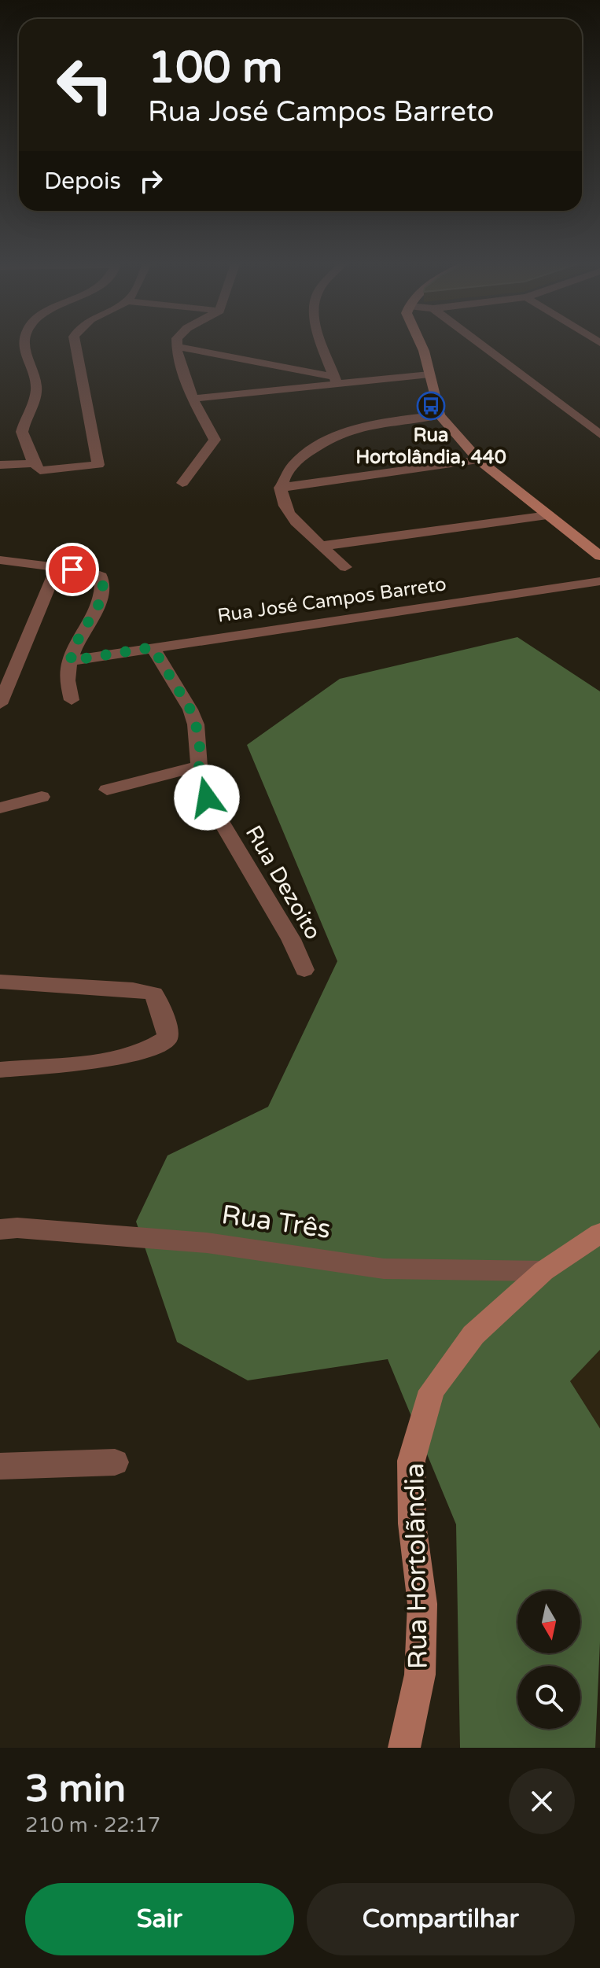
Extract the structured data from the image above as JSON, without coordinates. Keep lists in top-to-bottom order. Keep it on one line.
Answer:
{"streets":{"street":["Rua José Campos Barreto","Rua Dezoito","Rua Três","Rua Hortolãndia"]},"crossings":[["Rua José Campos Barreto","Rua Dezoito"],["Rua Três","Rua Hortolãndia"]],"places":{"bus stop":["Rua Hortolândia, 440"]},"north":"bottom","page":{"turn":["100 m","Rua José Campos Barreto"],"then":"Depois","heading":["3 min","210 m · 22:17"],"buttons":["Sair","Compartilhar"]}}
